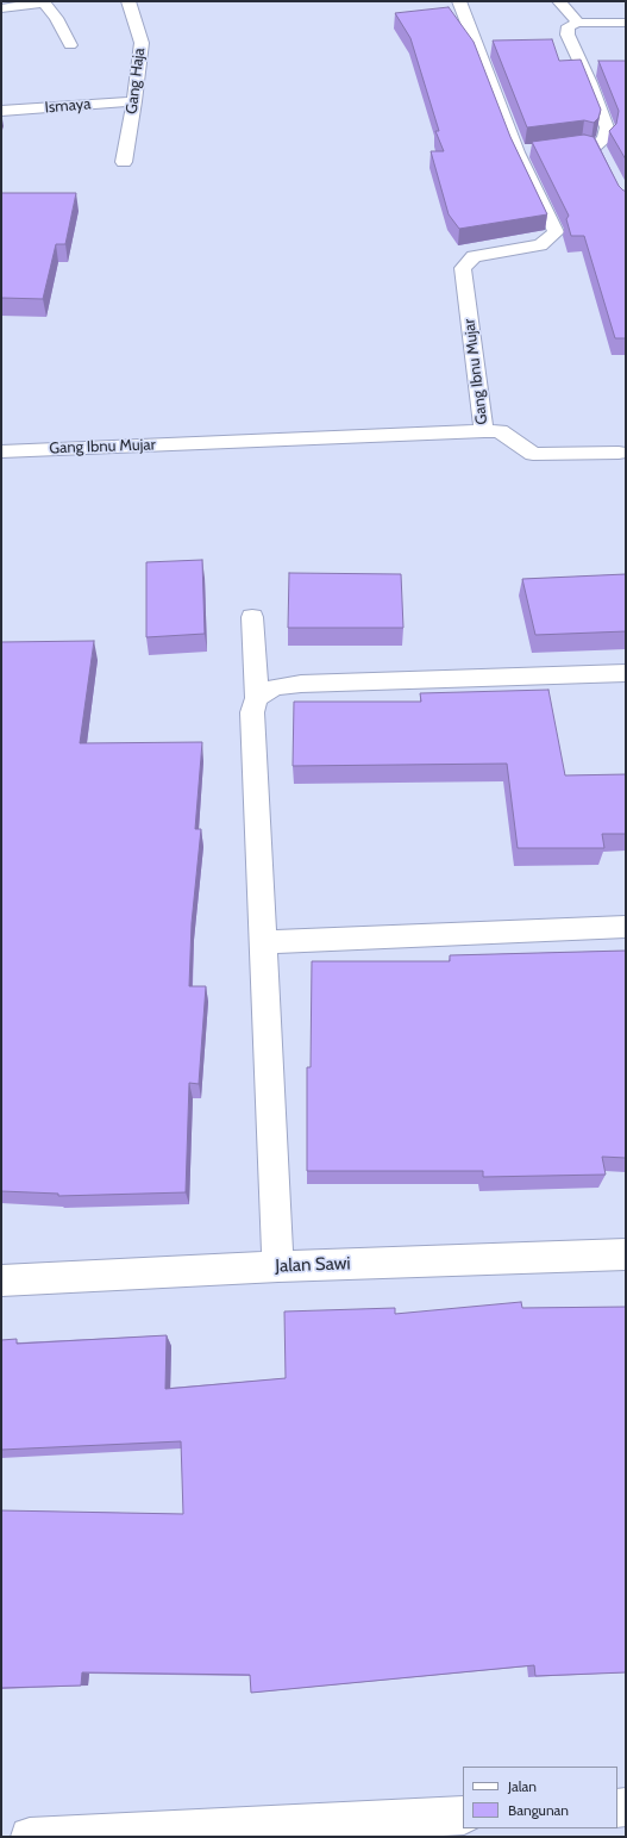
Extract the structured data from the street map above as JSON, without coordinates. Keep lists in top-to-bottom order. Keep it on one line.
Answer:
{"streets":{"street":["Gang Haja","Ismaya","Gang Ibnu Mujar","Jalan Sawi"]},"crossings":[["Gang Haja","Ismaya"]],"legend":["Jalan","Bangunan"]}
